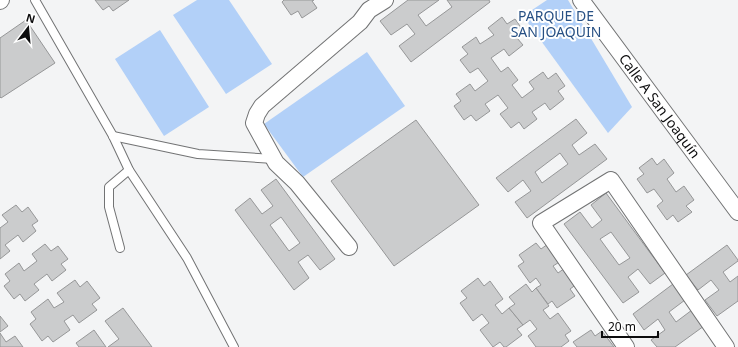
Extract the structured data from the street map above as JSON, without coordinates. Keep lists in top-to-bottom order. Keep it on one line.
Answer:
{"streets":{"street":["Calle A San Joaquín"]},"parks":["PARQUE DE SAN JOAQUIN"],"scale_bar":"20 m","north":"top"}
